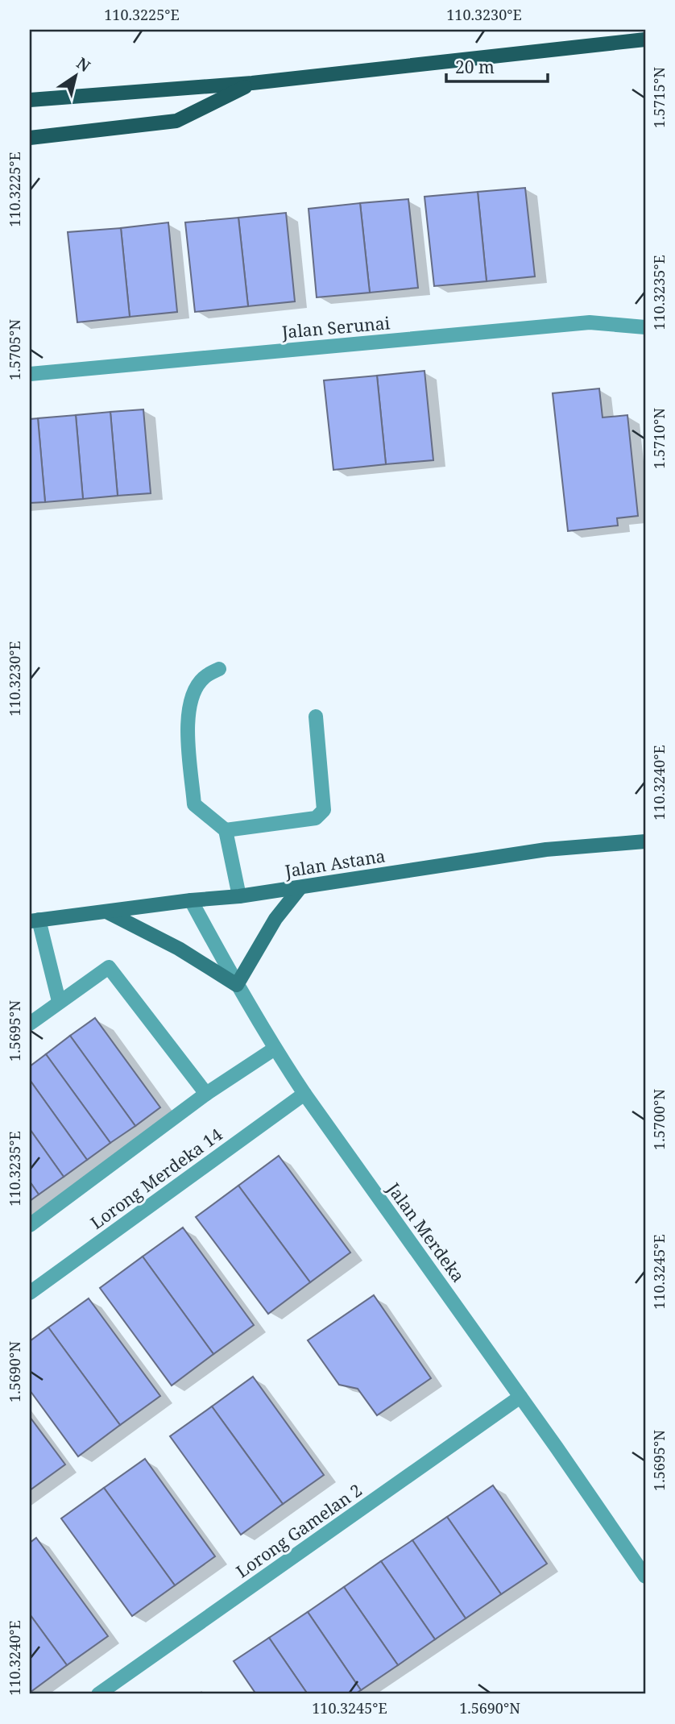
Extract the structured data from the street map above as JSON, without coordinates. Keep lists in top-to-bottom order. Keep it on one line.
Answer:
{"streets":{"main road":["Jalan Astana"],"street":["Jalan Serunai","Lorong Merdeka 14","Jalan Merdeka","Lorong Gamelan 2"]},"crossings":[["Jalan Astana","Jalan Merdeka"],["Lorong Merdeka 14","Jalan Merdeka"],["Jalan Merdeka","Lorong Gamelan 2"]],"scale_bar":"20 m","north":"top right","coordinates":["110.3225°E","110.3230°E","1.5715°N","110.3235°E","1.5705°N","1.5710°N","110.3240°E","1.5695°N","1.5700°N","110.3245°E","1.5690°N"]}
